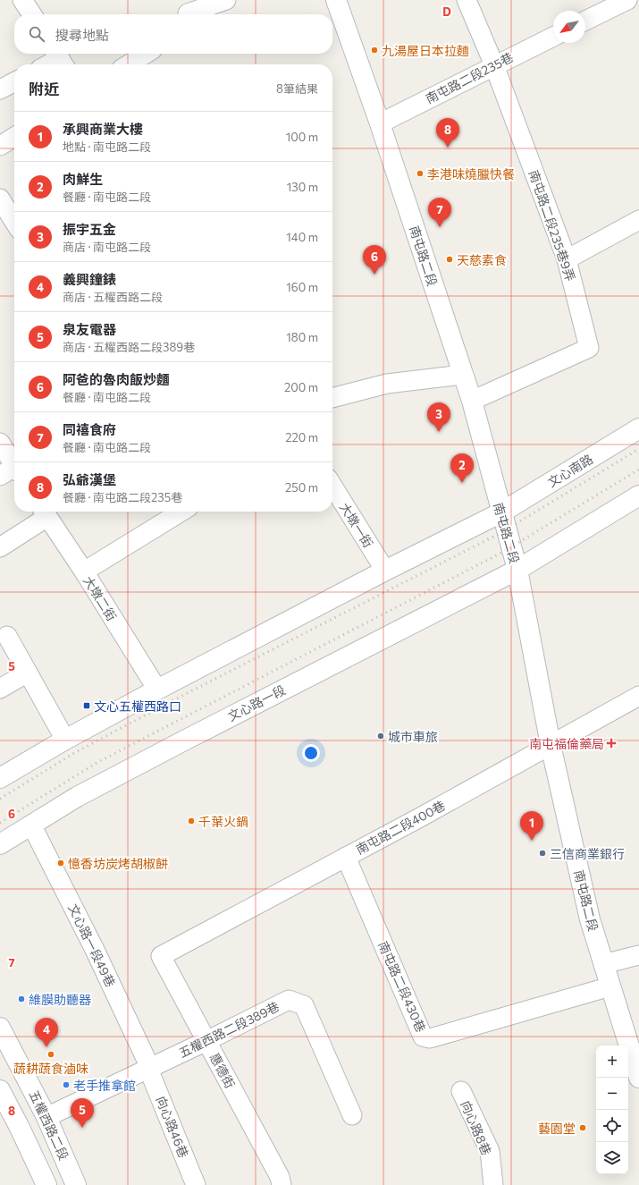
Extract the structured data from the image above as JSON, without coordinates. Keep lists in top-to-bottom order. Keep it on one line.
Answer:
{"streets":{"main road":["南屯路二段","文心南路","文心路一段","五權西路二段"],"street":["南屯路二段235巷","南屯路二段235巷9弄","大墩一街","大墩二街","南屯路二段400巷","文心路一段49巷","南屯路二段430巷","五權西路二段389巷","惠德街","向心路46巷","向心路8巷"]},"crossings":[["南屯路二段235巷","南屯路二段235巷9弄"],["南屯路二段235巷","南屯路二段"],["南屯路二段235巷9弄","南屯路二段"],["南屯路二段","文心南路"],["南屯路二段","文心路一段"],["南屯路二段","南屯路二段400巷"],["南屯路二段","南屯路二段430巷"],["文心路一段","文心路一段49巷"],["南屯路二段400巷","南屯路二段430巷"],["南屯路二段400巷","惠德街"],["文心路一段49巷","五權西路二段389巷"],["文心路一段49巷","向心路46巷"],["五權西路二段389巷","惠德街"],["五權西路二段389巷","五權西路二段"],["五權西路二段389巷","向心路46巷"]],"places":{"other":["九湯屋日本拉麵","李港味燒臘快餐","天慈素食","城市車旅","千葉火鍋","三信商業銀行","憶香坊炭烤胡椒餅","維膜助聽器","蔬耕蔬食滷味","老手推拿館","藝園堂"],"transit":["文心五權西路口"],"health":["南屯福倫藥局"]},"north":"bottom left","page":{"search":"搜尋地點","heading":["附近","8筆結果"],"list":[{"mark":"1","name":"承興商業大樓","note":"地點 · 南屯路二段","value":"100 m"},{"mark":"2","name":"肉鮮生","note":"餐廳 · 南屯路二段","value":"130 m"},{"mark":"3","name":"振宇五金","note":"商店 · 南屯路二段","value":"140 m"},{"mark":"4","name":"義興鐘錶","note":"商店 · 五權西路二段","value":"160 m"},{"mark":"5","name":"泉友電器","note":"商店 · 五權西路二段389巷","value":"180 m"},{"mark":"6","name":"阿爸的魯肉飯炒麵","note":"餐廳 · 南屯路二段","value":"200 m"},{"mark":"7","name":"同禧食府","note":"餐廳 · 南屯路二段","value":"220 m"},{"mark":"8","name":"弘爺漢堡","note":"餐廳 · 南屯路二段235巷","value":"250 m"}],"pins":["8","7","6","3","2","1","4","5"],"map_buttons":["+","−"]},"grid":{"columns":["D"],"rows":["5","6","7","8"]}}
